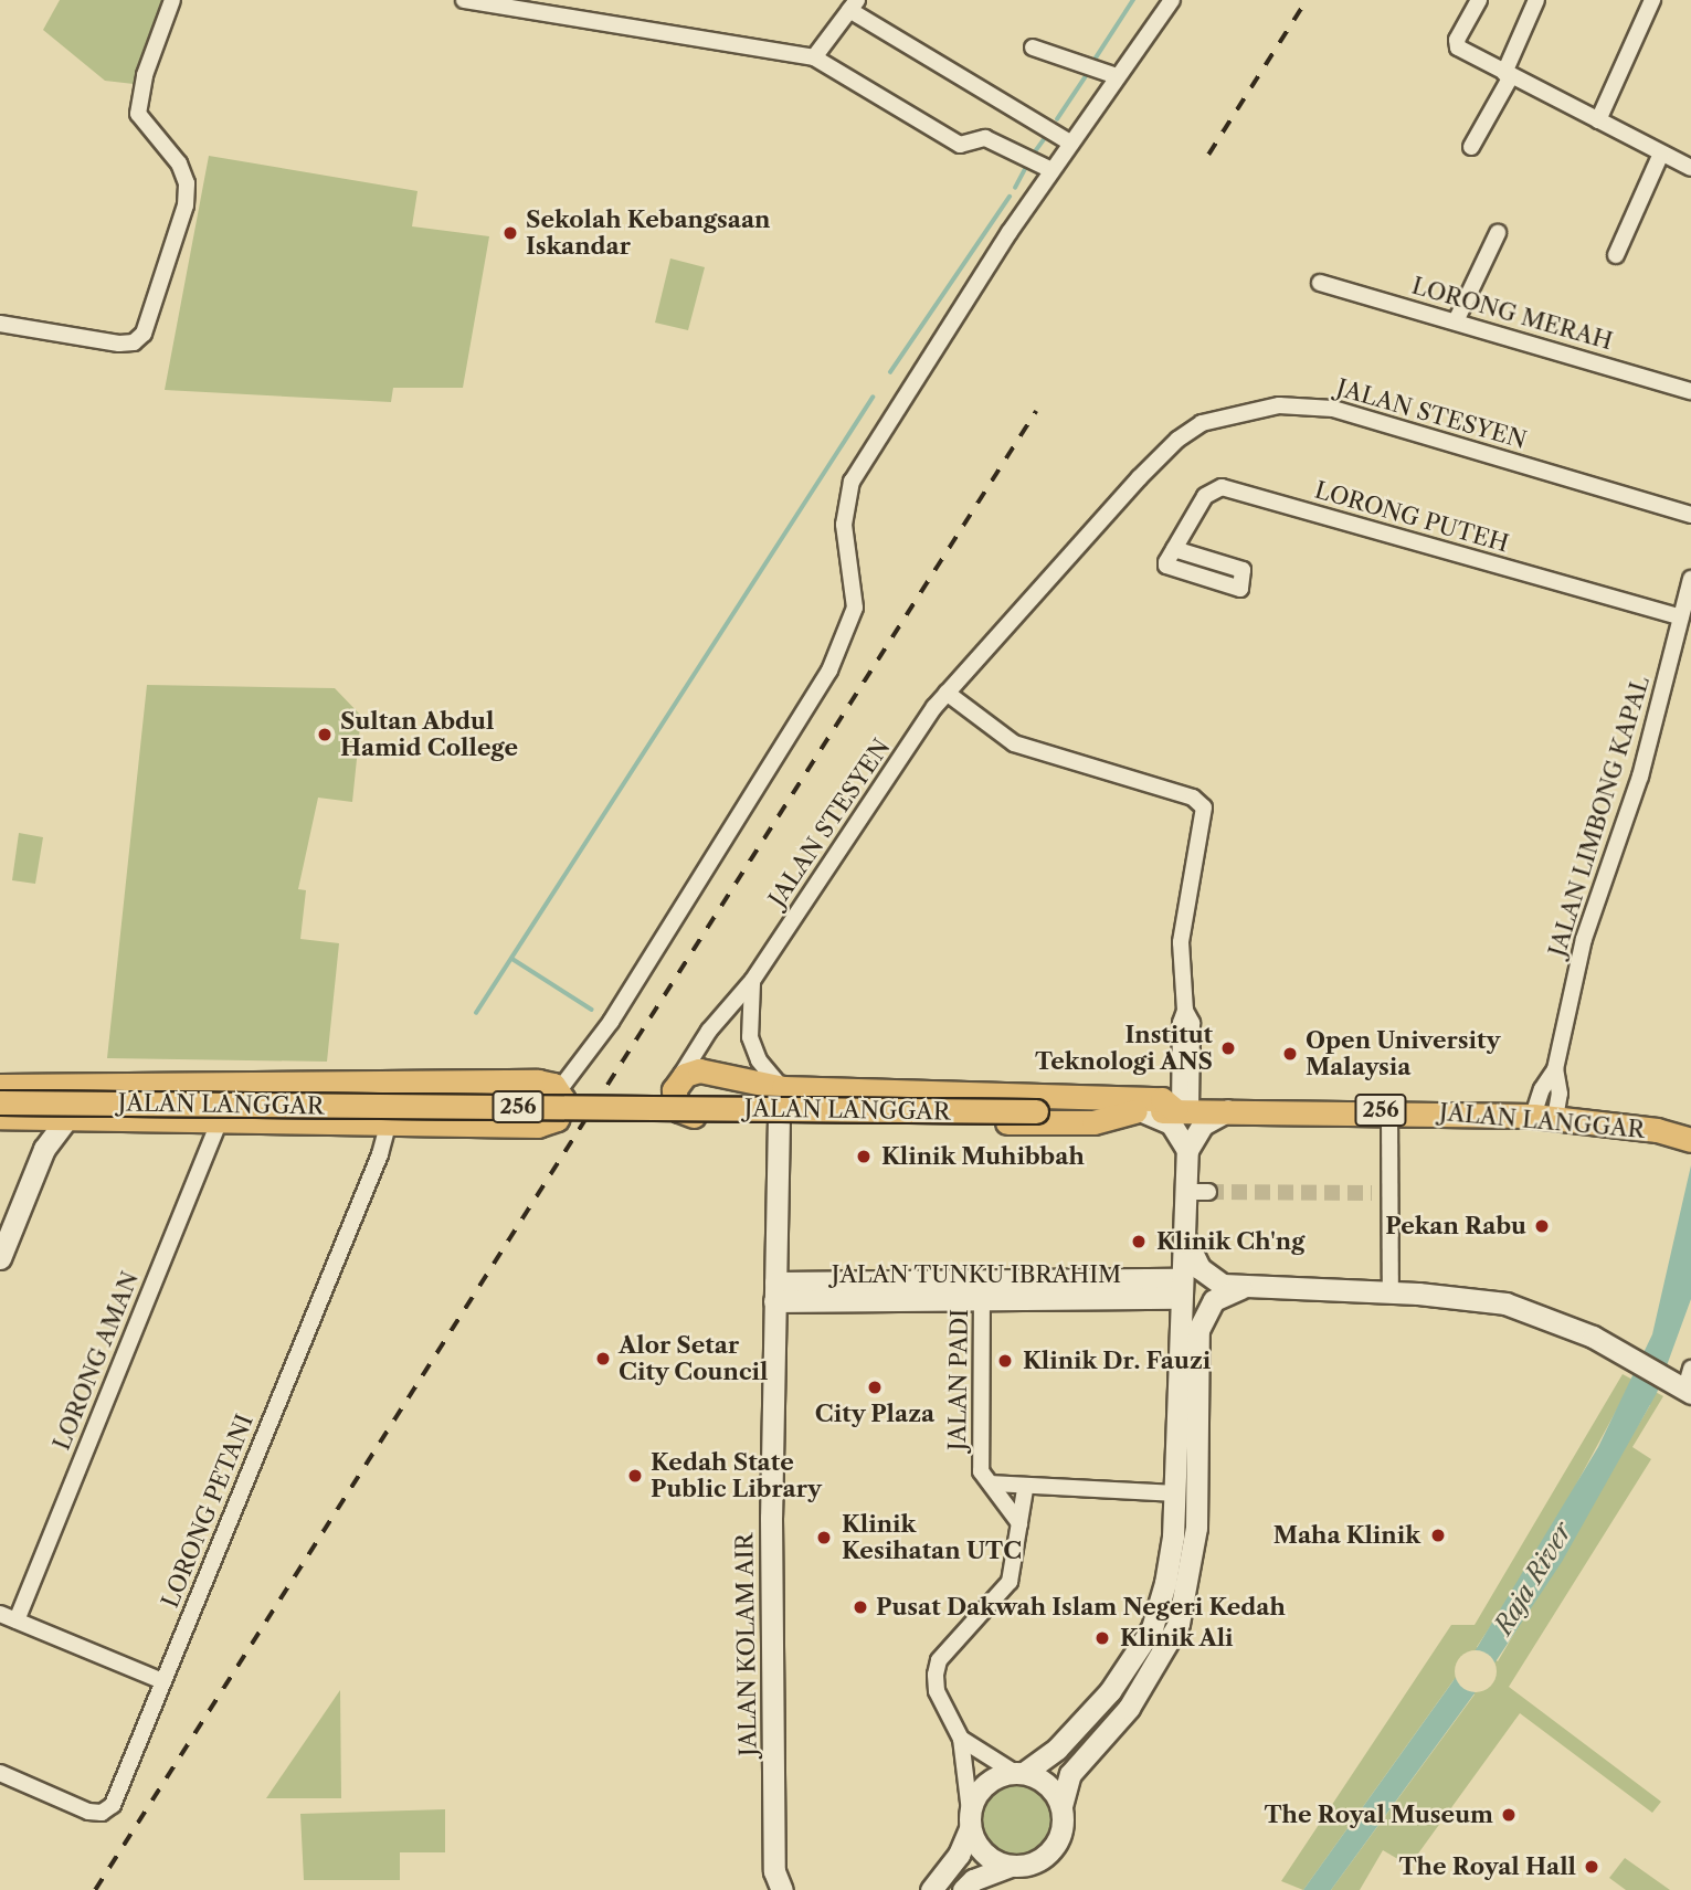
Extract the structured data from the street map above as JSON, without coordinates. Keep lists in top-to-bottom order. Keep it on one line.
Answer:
{"streets":{"main road":["JALAN LANGGAR","256","JALAN TUNKU IBRAHIM","JALAN KOLAM AIR"],"street":["LORONG MERAH","JALAN STESYEN","LORONG PUTEH","JALAN LIMBONG KAPAL","LORONG AMAN","JALAN PADI","LORONG PETANI"]},"crossings":[["LORONG PUTEH","JALAN LIMBONG KAPAL"],["JALAN LIMBONG KAPAL","JALAN LANGGAR"],["JALAN TUNKU IBRAHIM","JALAN PADI"],["JALAN TUNKU IBRAHIM","JALAN KOLAM AIR"]],"water":["Raja River"],"places":["Sekolah Kebangsaan Iskandar","Sultan Abdul Hamid College","Institut Teknologi ANS","Open University Malaysia","Klinik Muhibbah","Pekan Rabu","Klinik Ch'ng","Alor Setar City Council","Klinik Dr. Fauzi","City Plaza","Kedah State Public Library","Maha Klinik","Klinik Kesihatan UTC","Pusat Dakwah Islam Negeri Kedah","Klinik Ali","The Royal Museum","The Royal Hall"]}
